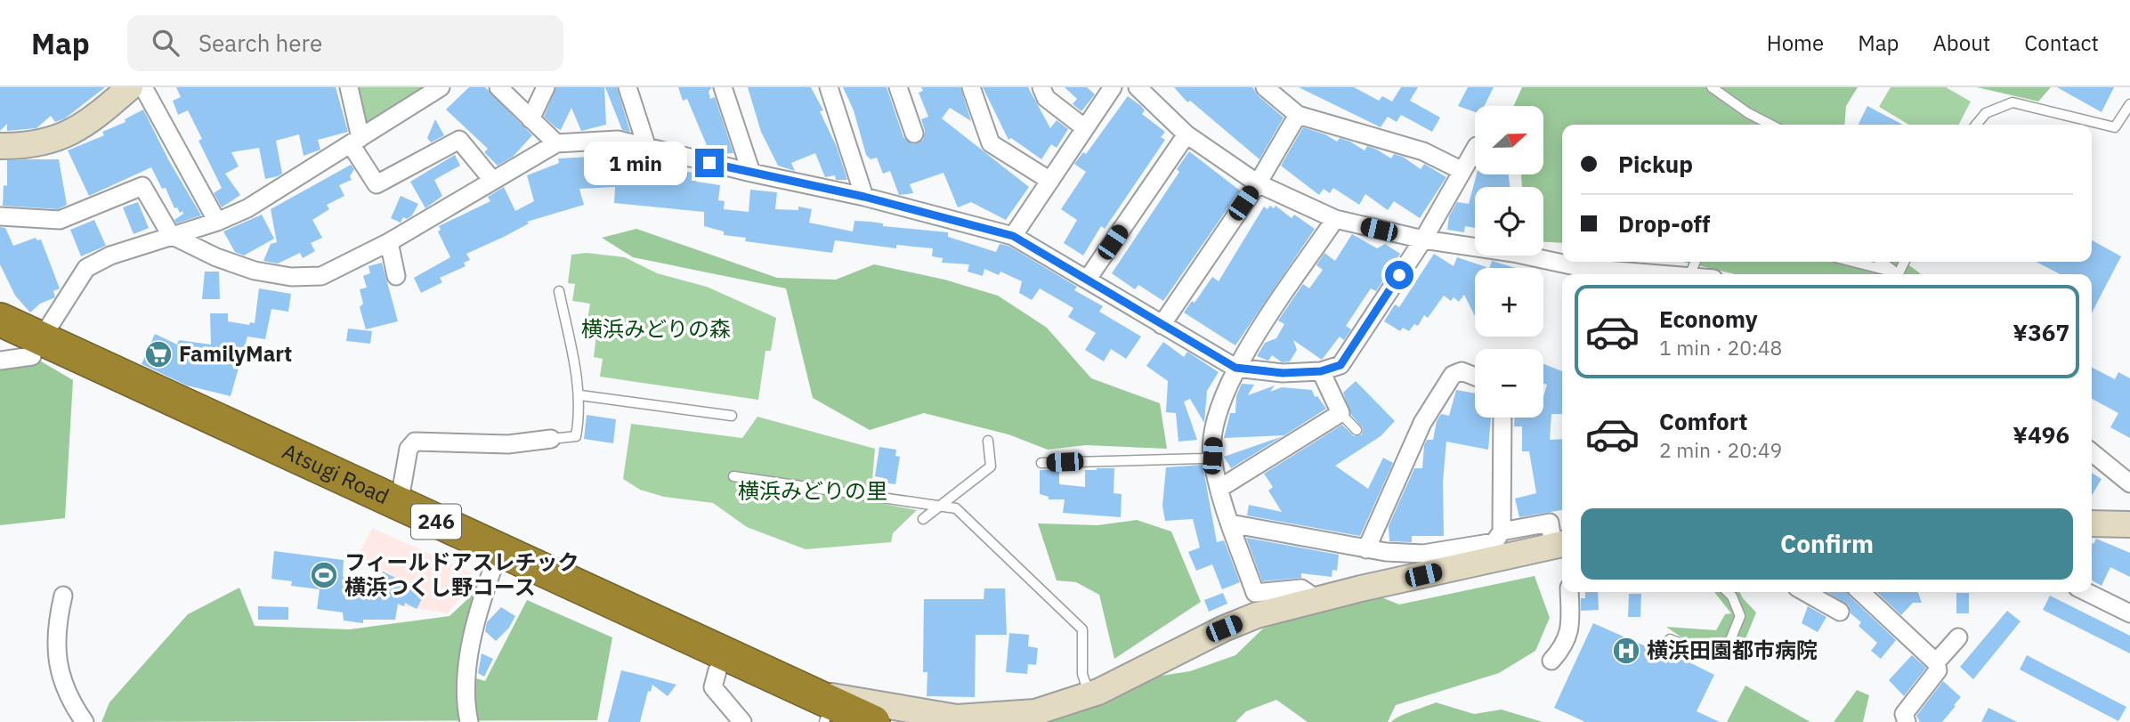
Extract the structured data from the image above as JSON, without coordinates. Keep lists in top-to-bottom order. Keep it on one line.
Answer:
{"streets":{"highway":["Atsugi Road","246"]},"parks":["横浜みどりの森","横浜みどりの里"],"places":{"supermarket":["FamilyMart"],"sports":["フィールドアスレチック 横浜つくし野コース"],"hospital":["横浜田園都市病院"]},"north":"right","page":{"header":"Map","search":"Search here","nav":["Home","Map","About","Contact"],"map_buttons":["+","−"],"banner":["Pickup","Drop-off"],"bubble":"1 min","list":[{"name":"Economy","note":"1 min · 20:48","value":"¥367"},{"name":"Comfort","note":"2 min · 20:49","value":"¥496"}],"buttons":"Confirm"}}
